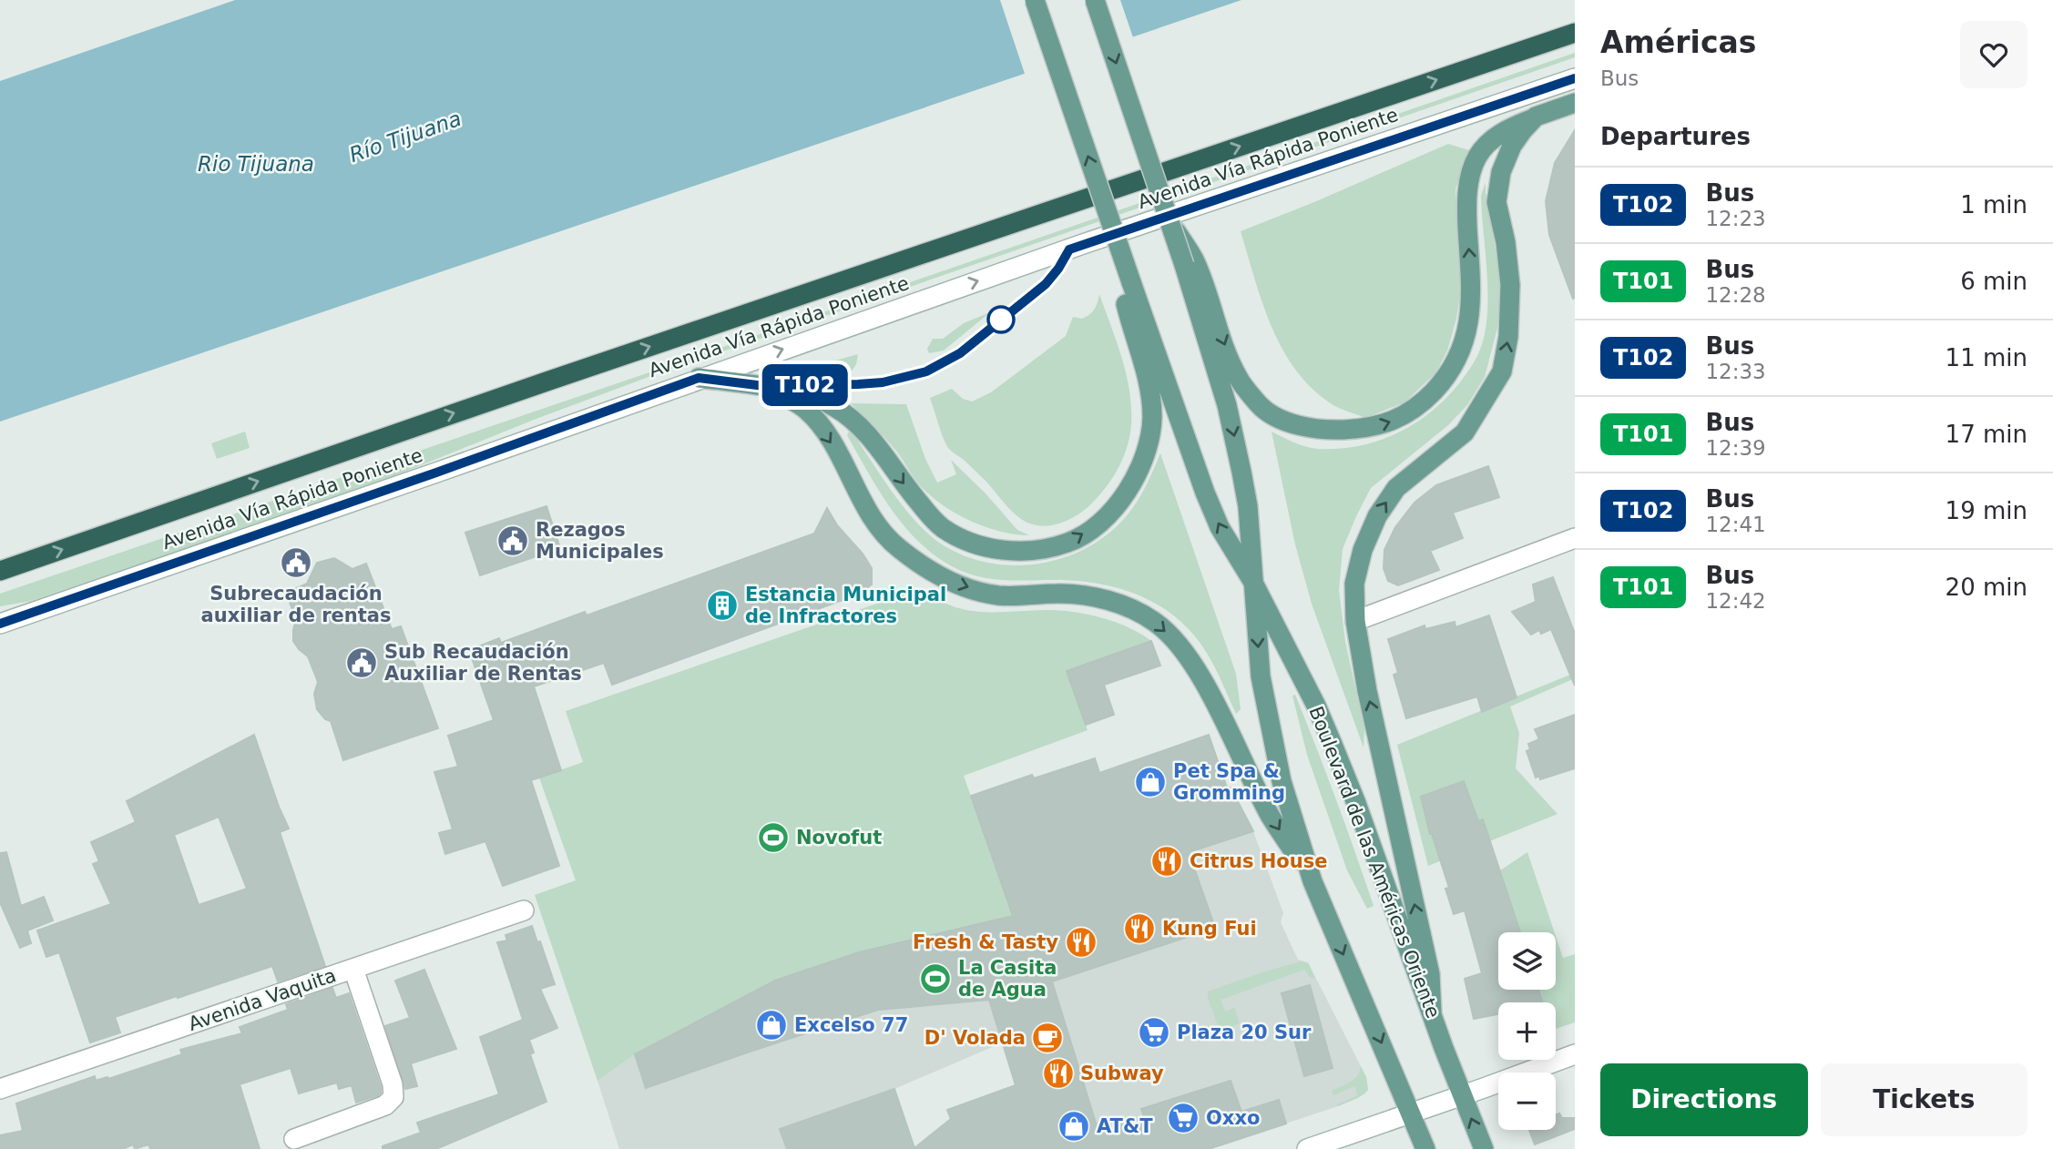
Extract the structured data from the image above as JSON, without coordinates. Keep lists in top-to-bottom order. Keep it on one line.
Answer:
{"streets":{"highway":["Avenida Vía Rápida Poniente"],"main road":["Boulevard de las Américas Oriente","Avenida Vaquita"]},"one_way":["Avenida Vía Rápida Poniente"],"water":["Río Tijuana","Rio Tijuana"],"places":{"public building":["Rezagos Municipales","Subrecaudación auxiliar de rentas","Sub Recaudación Auxiliar de Rentas"],"building":["Estancia Municipal de Infractores"],"shop":["Pet Spa & Gromming","Excelso 77","AT&T"],"sports":["Novofut","La Casita de Agua"],"restaurant":["Citrus House","Kung Fui","Fresh & Tasty","Subway"],"supermarket":["Plaza 20 Sur","Oxxo"],"cafe":["D' Volada"]},"lines":["bus line T102"],"page":{"on_map":"T102","heading":[["Américas","Bus"],"Departures"],"list":[{"mark":"T102","name":"Bus","note":"12:23","value":"1 min"},{"mark":"T101","name":"Bus","note":"12:28","value":"6 min"},{"mark":"T102","name":"Bus","note":"12:33","value":"11 min"},{"mark":"T101","name":"Bus","note":"12:39","value":"17 min"},{"mark":"T102","name":"Bus","note":"12:41","value":"19 min"},{"mark":"T101","name":"Bus","note":"12:42","value":"20 min"}],"map_buttons":["+","−"],"buttons":["Directions","Tickets"]}}
